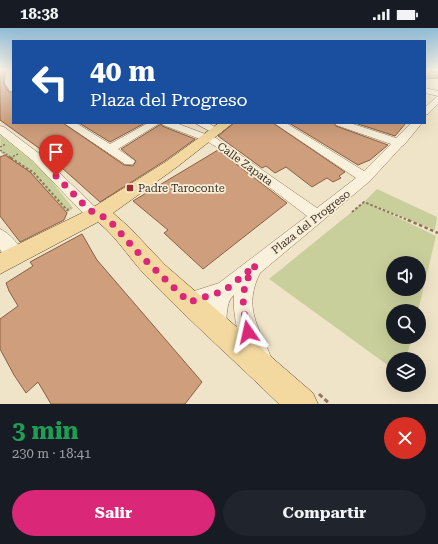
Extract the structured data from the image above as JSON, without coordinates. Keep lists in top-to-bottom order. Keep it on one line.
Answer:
{"streets":{"street":["Calle Zapata","Plaza del Progreso"]},"crossings":[["Calle Zapata","Plaza del Progreso"]],"places":{"transit":["Padre Taroconte"]},"page":{"status":"18:38","turn":["40 m","Plaza del Progreso"],"heading":["3 min","230 m · 18:41"],"buttons":["Salir","Compartir"]}}
